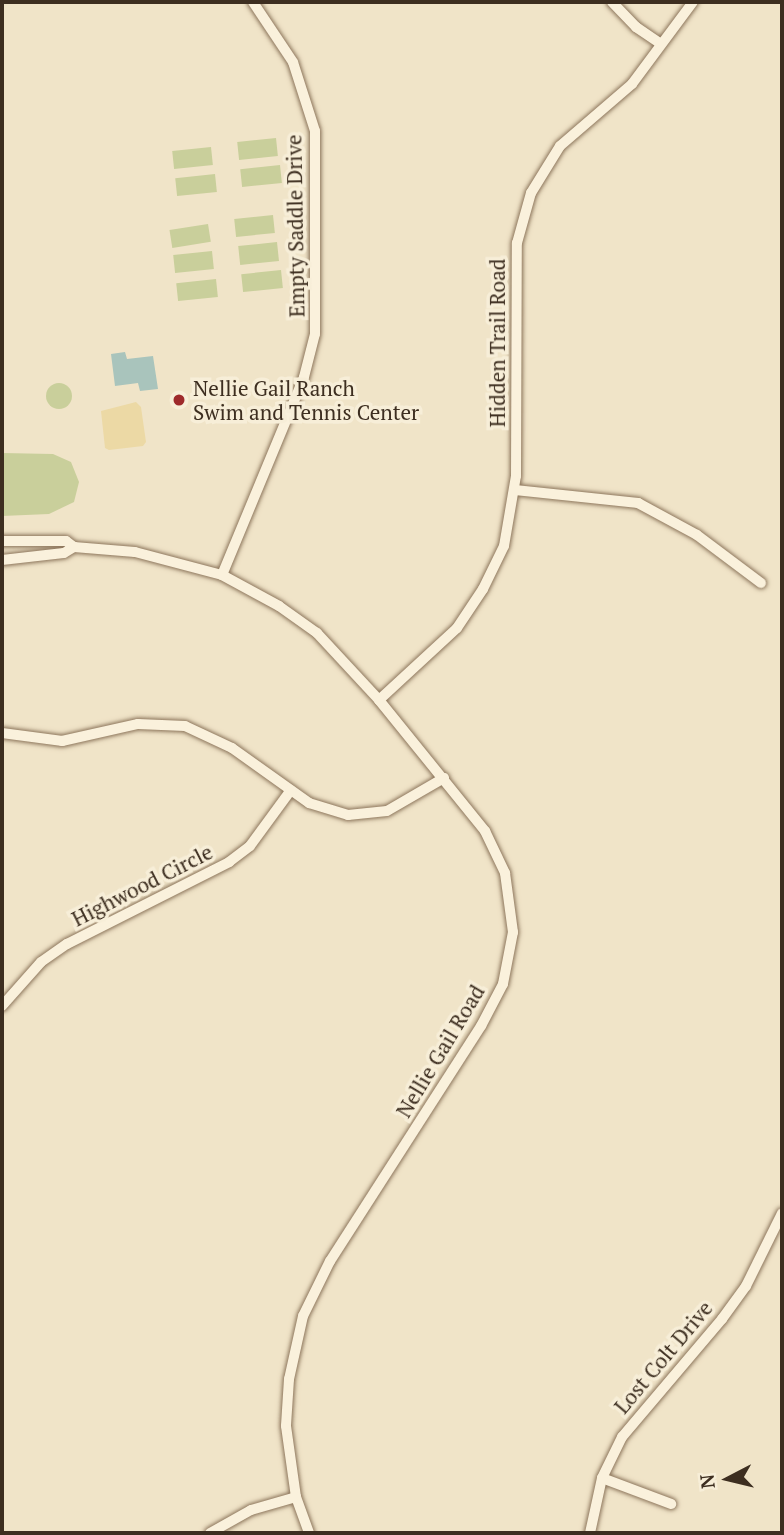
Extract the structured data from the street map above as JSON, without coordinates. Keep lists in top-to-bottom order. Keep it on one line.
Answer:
{"streets":{"street":["Empty Saddle Drive","Hidden Trail Road","Highwood Circle","Nellie Gail Road","Lost Colt Drive"]},"crossings":[["Empty Saddle Drive","Nellie Gail Road"],["Hidden Trail Road","Nellie Gail Road"]],"places":["Nellie Gail Ranch Swim and Tennis Center"],"north":"left"}
